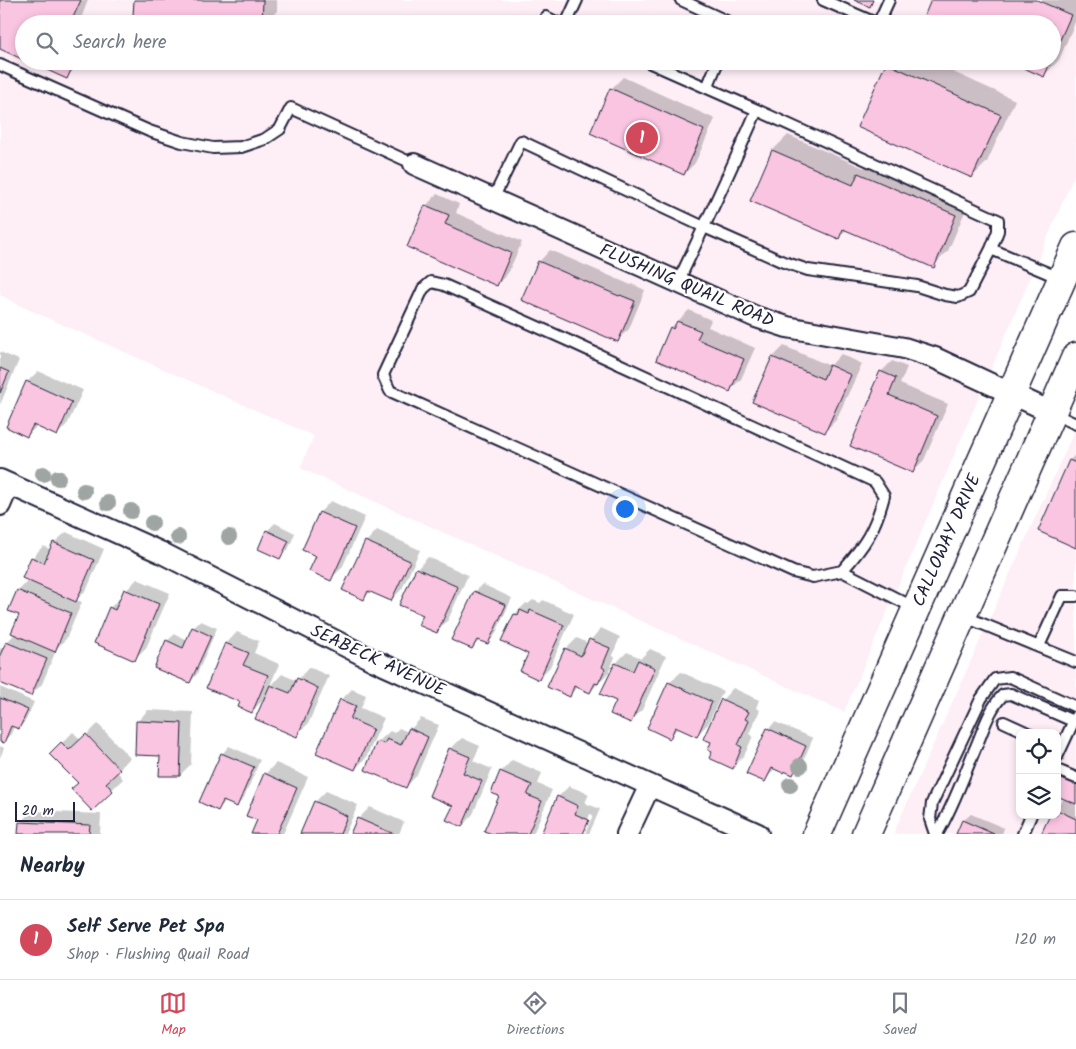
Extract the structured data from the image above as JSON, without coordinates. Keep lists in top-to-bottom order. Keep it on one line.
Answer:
{"streets":{"main road":["CALLOWAY DRIVE"],"street":["FLUSHING QUAIL ROAD","SEABECK AVENUE"]},"crossings":[["FLUSHING QUAIL ROAD","CALLOWAY DRIVE"]],"scale_bar":"20 m","page":{"search":"Search here","pins":"1","scale":"20 m","heading":"Nearby","list":[{"mark":"1","name":"Self Serve Pet Spa","note":"Shop · Flushing Quail Road","value":"120 m"}],"nav":["Map","Directions","Saved"]}}
